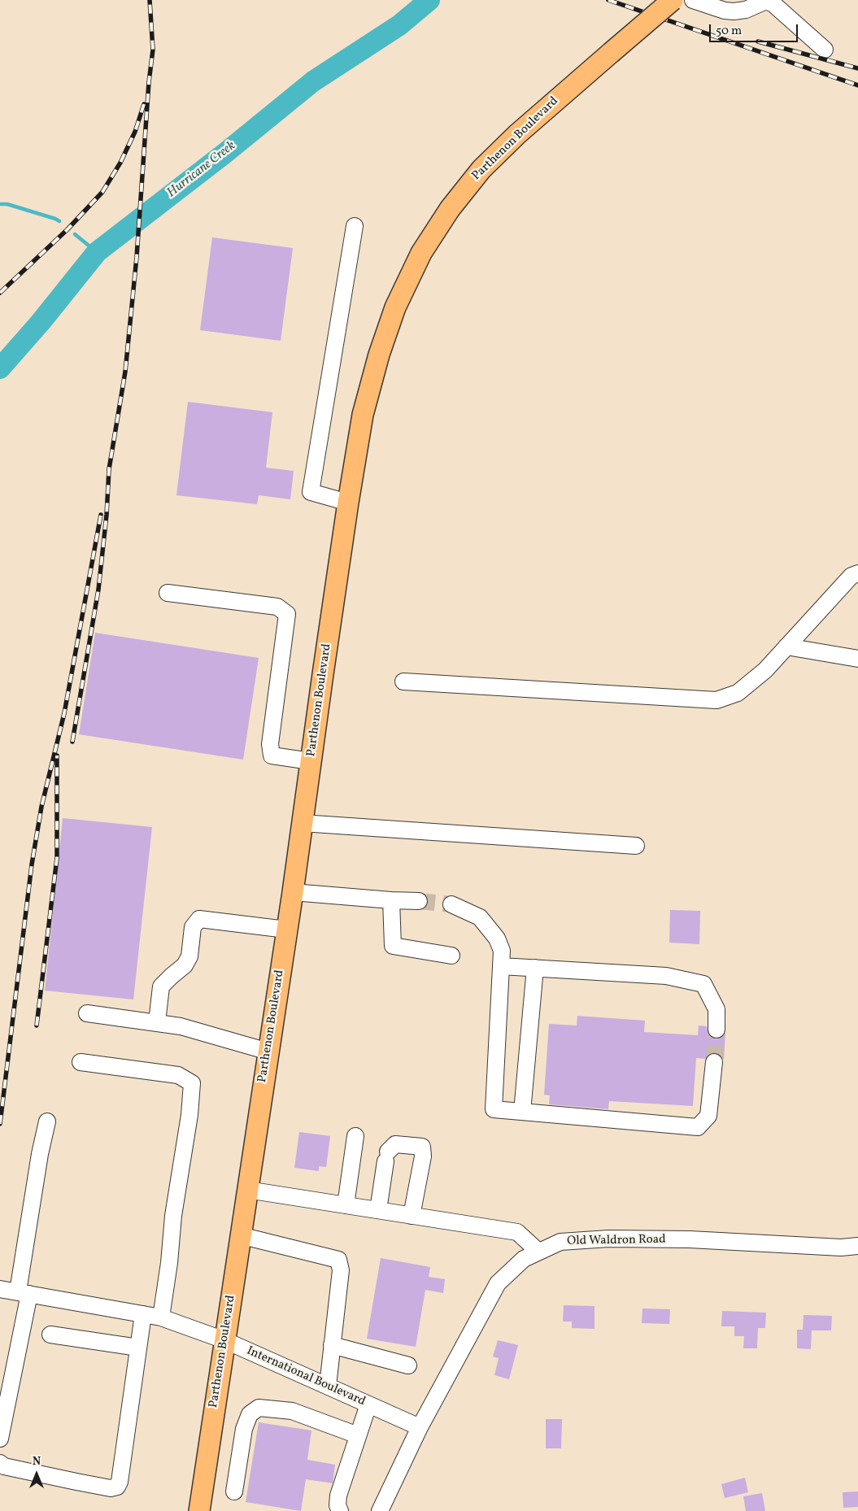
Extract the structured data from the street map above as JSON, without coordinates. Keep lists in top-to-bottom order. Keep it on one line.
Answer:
{"streets":{"main road":["Parthenon Boulevard"],"street":["Old Waldron Road","International Boulevard"]},"crossings":[["Parthenon Boulevard","International Boulevard"],["Old Waldron Road","International Boulevard"]],"water":["Hurricane Creek"],"scale_bar":"50 m","north":"top"}
